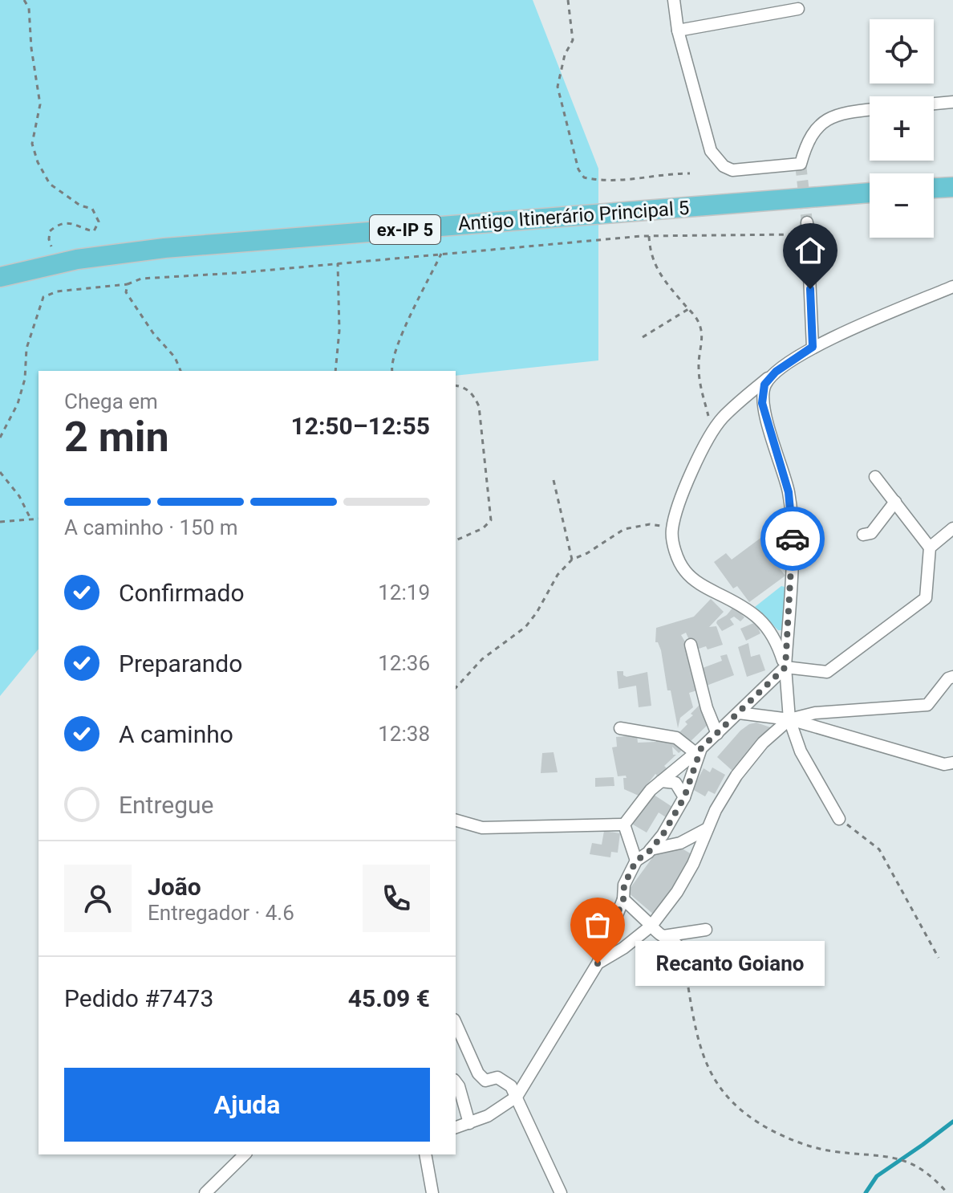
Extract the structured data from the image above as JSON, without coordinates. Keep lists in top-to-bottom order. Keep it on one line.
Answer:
{"streets":{"highway":["Antigo Itinerário Principal 5","ex-IP 5"]},"places":["Recanto Goiano"],"page":{"map_buttons":["+","−"],"heading":["2 min","Chega em","12:50–12:55"],"panel":["João","Entregador · 4.6","Pedido #7473","45.09 €"],"bar":"A caminho · 150 m","list":[["Confirmado","12:19"],["Preparando","12:36"],["A caminho","12:38"],"Entregue"],"bubble":"Recanto Goiano","buttons":"Ajuda"}}
